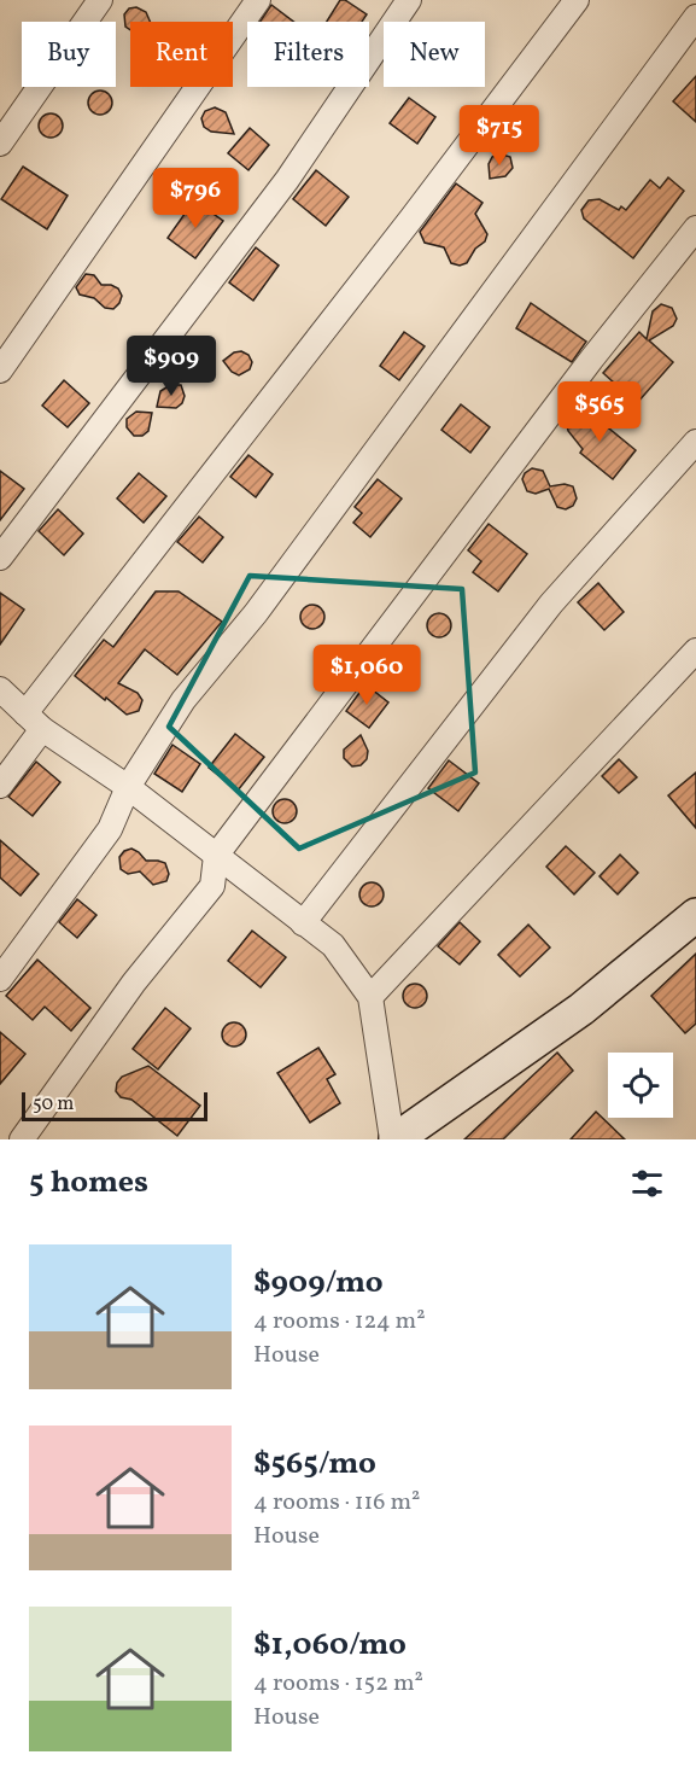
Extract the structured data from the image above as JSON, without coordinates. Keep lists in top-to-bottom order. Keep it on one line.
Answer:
{"scale_bar":"50 m","page":{"chip":["Buy","Rent","Filters","New"],"price":["$715","$796","$909","$565","$1,060"],"scale":"50 m","heading":"5 homes","list":[{"name":"$909/mo","note":"4 rooms · 124 m² · House"},{"name":"$565/mo","note":"4 rooms · 116 m² · House"},{"name":"$1,060/mo","note":"4 rooms · 152 m² · House"}]}}
